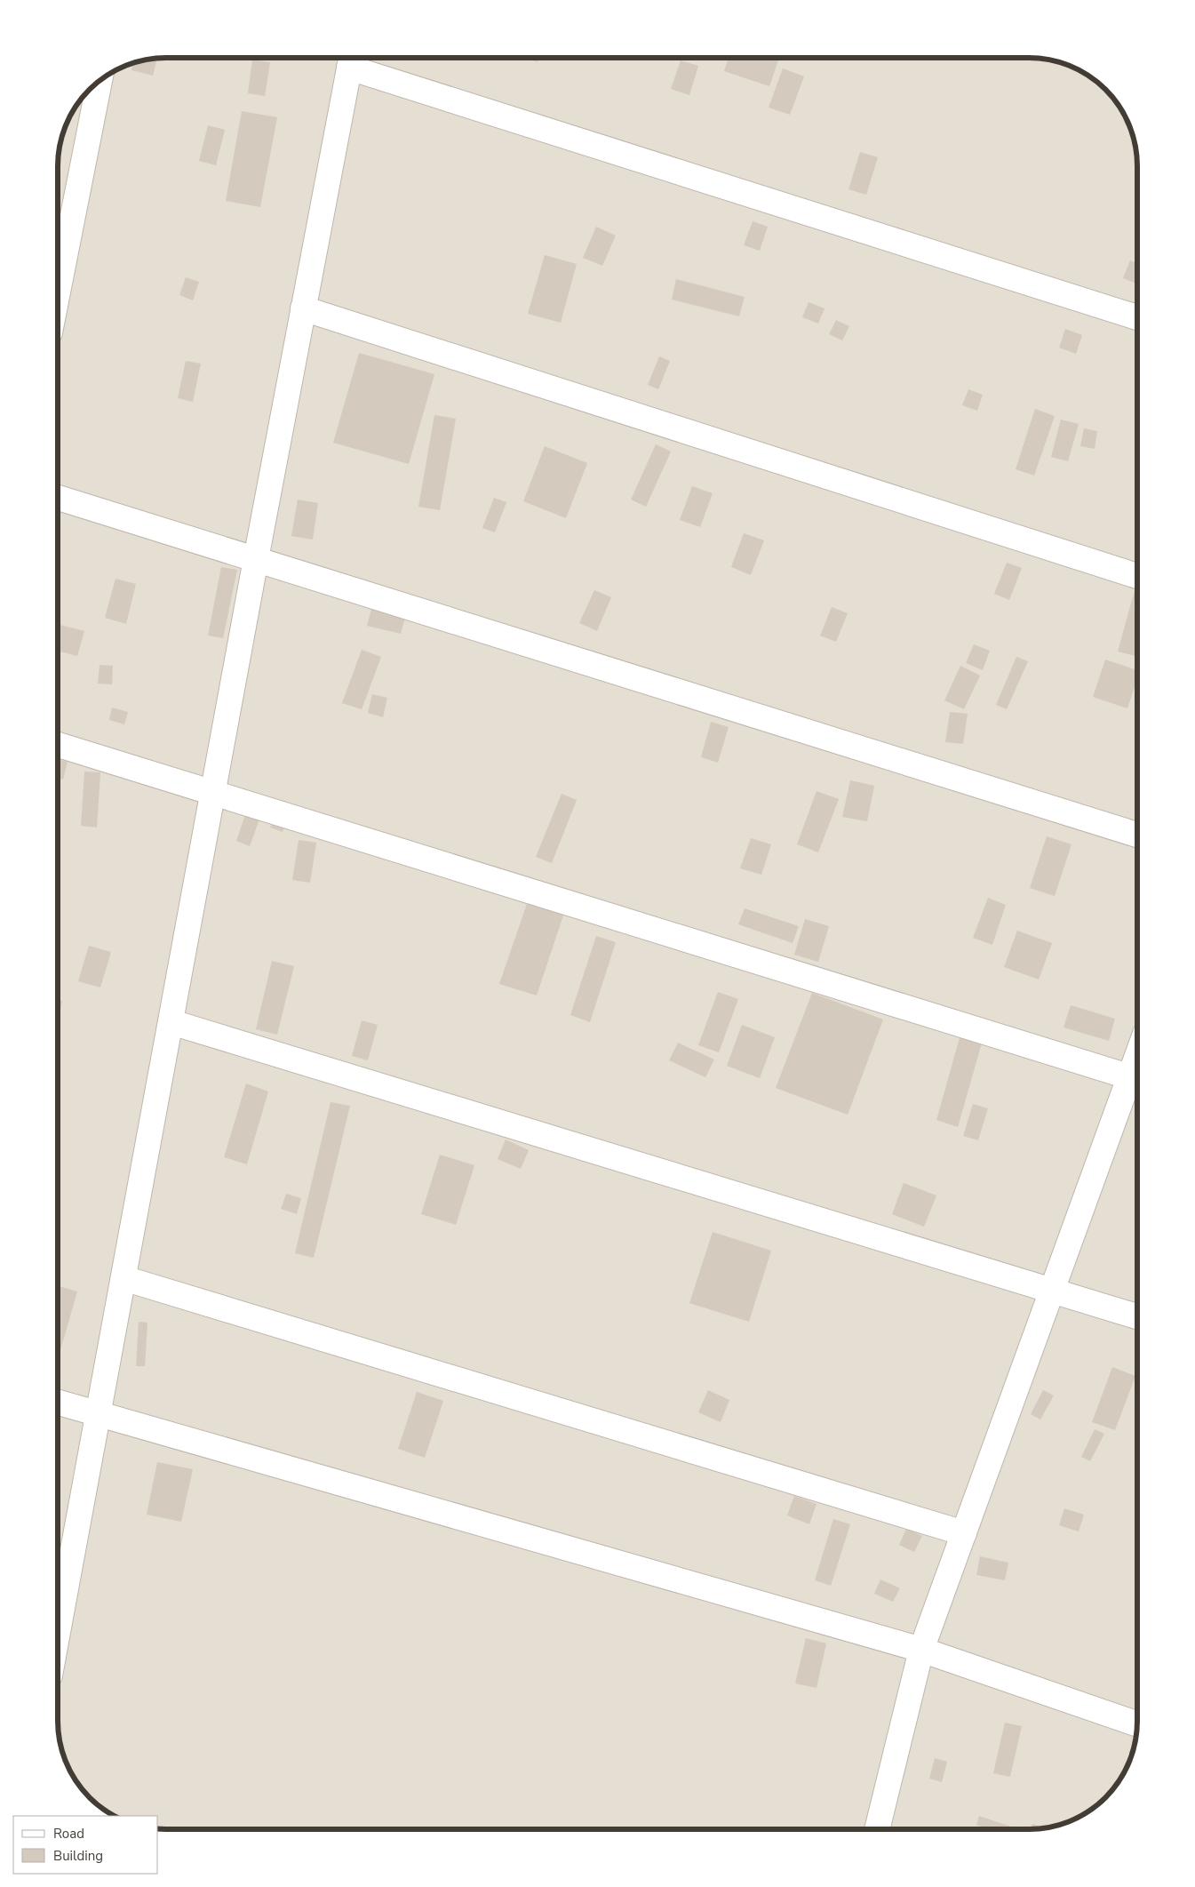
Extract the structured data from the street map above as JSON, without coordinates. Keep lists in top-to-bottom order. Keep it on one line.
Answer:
{"legend":["Road","Building"]}
